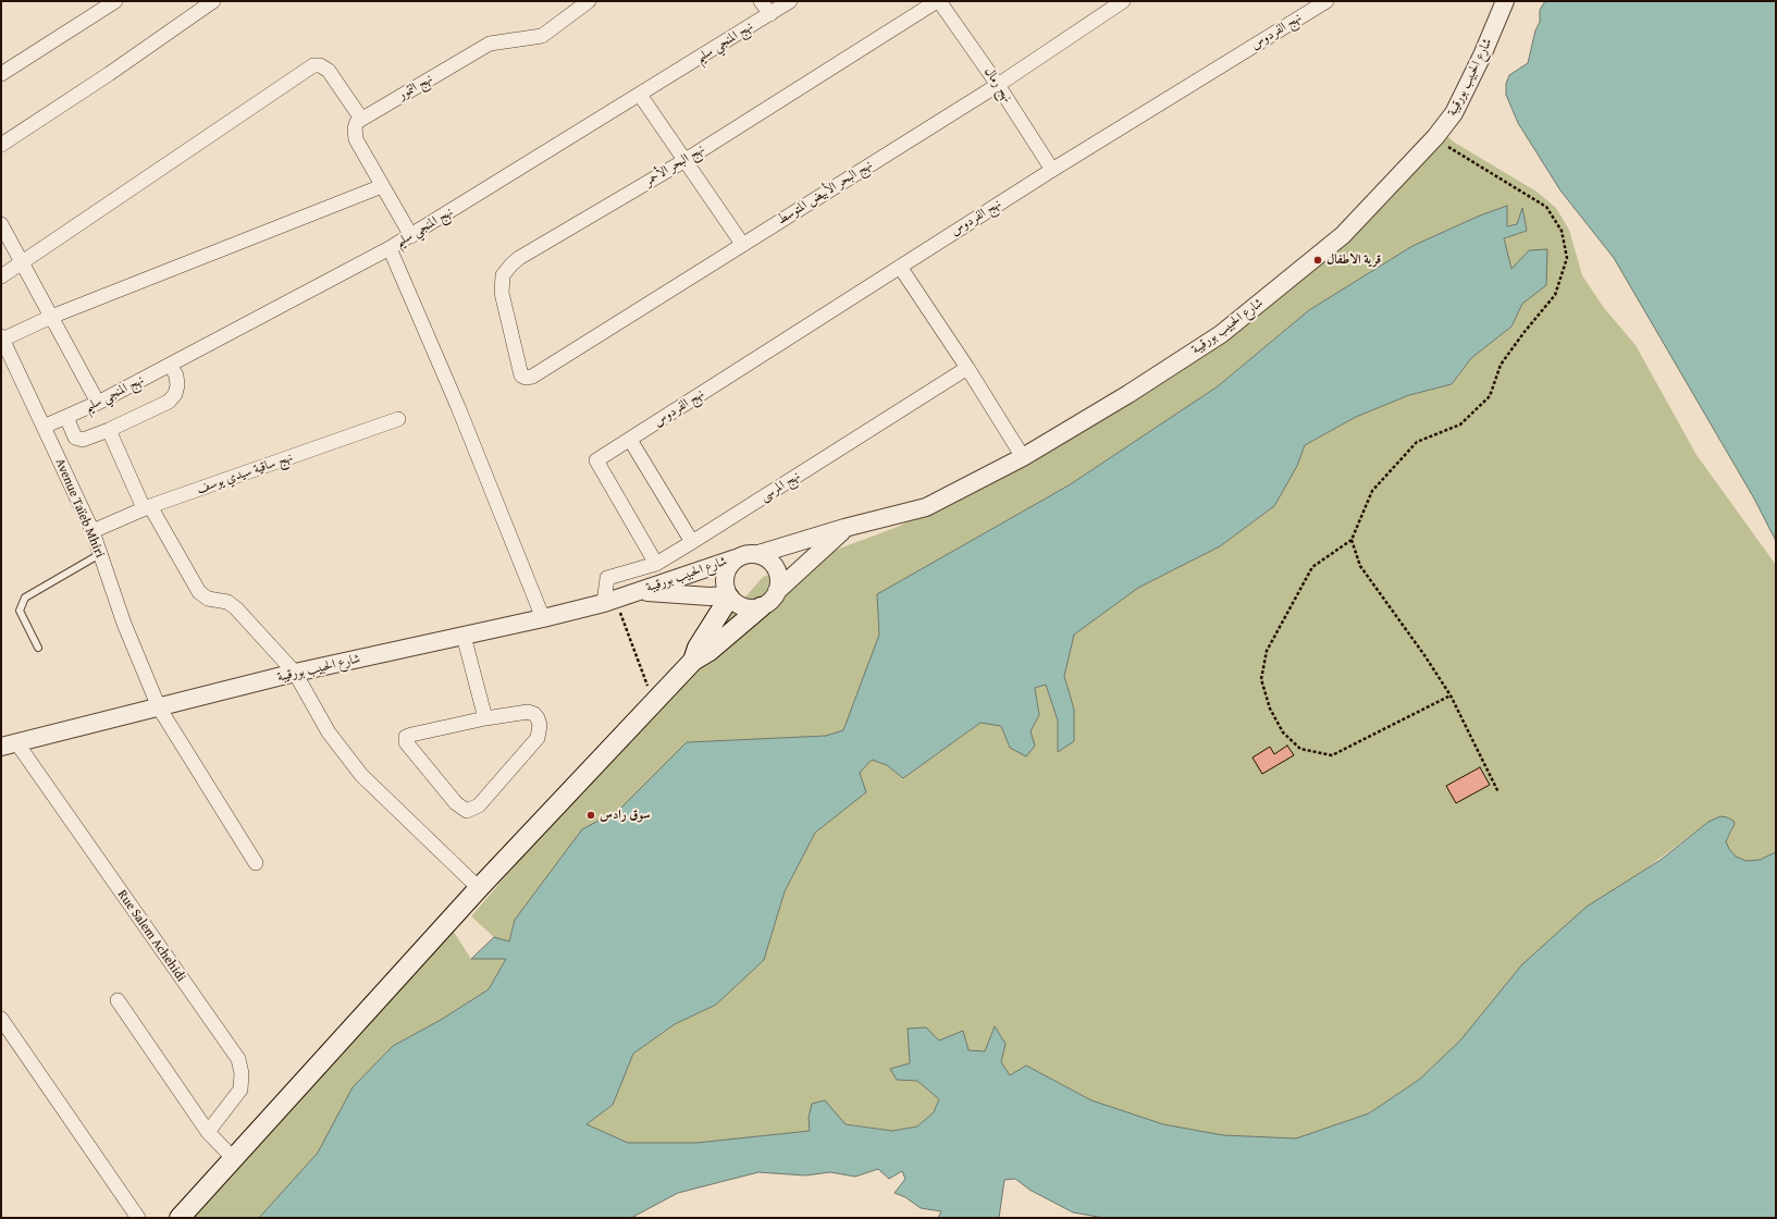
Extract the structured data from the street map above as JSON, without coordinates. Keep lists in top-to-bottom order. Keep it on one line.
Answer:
{"streets":{"street":["نهج الفردوس","نهج المنجي سليم","شارع الحبيب بورقيبة","نهج رمال","نهج التمور","نهج البحر الأحمر","نهج البحر الأبيض المتوسط","نهج ساقية سيدي يوسف","نهج المرسى","Avenue Taïeb Mhiri","Rue Salem Achehidi"]},"crossings":[["نهج الفردوس","نهج رمال"],["نهج الفردوس","نهج المرسى"],["نهج المنجي سليم","Avenue Taïeb Mhiri"],["شارع الحبيب بورقيبة","نهج المرسى"],["شارع الحبيب بورقيبة","Avenue Taïeb Mhiri"],["شارع الحبيب بورقيبة","Rue Salem Achehidi"],["نهج رمال","نهج البحر الأحمر"],["نهج رمال","نهج البحر الأبيض المتوسط"],["نهج البحر الأحمر","نهج البحر الأبيض المتوسط"],["نهج ساقية سيدي يوسف","Avenue Taïeb Mhiri"]],"places":["قرية الاطفال","سوق رادس"]}
